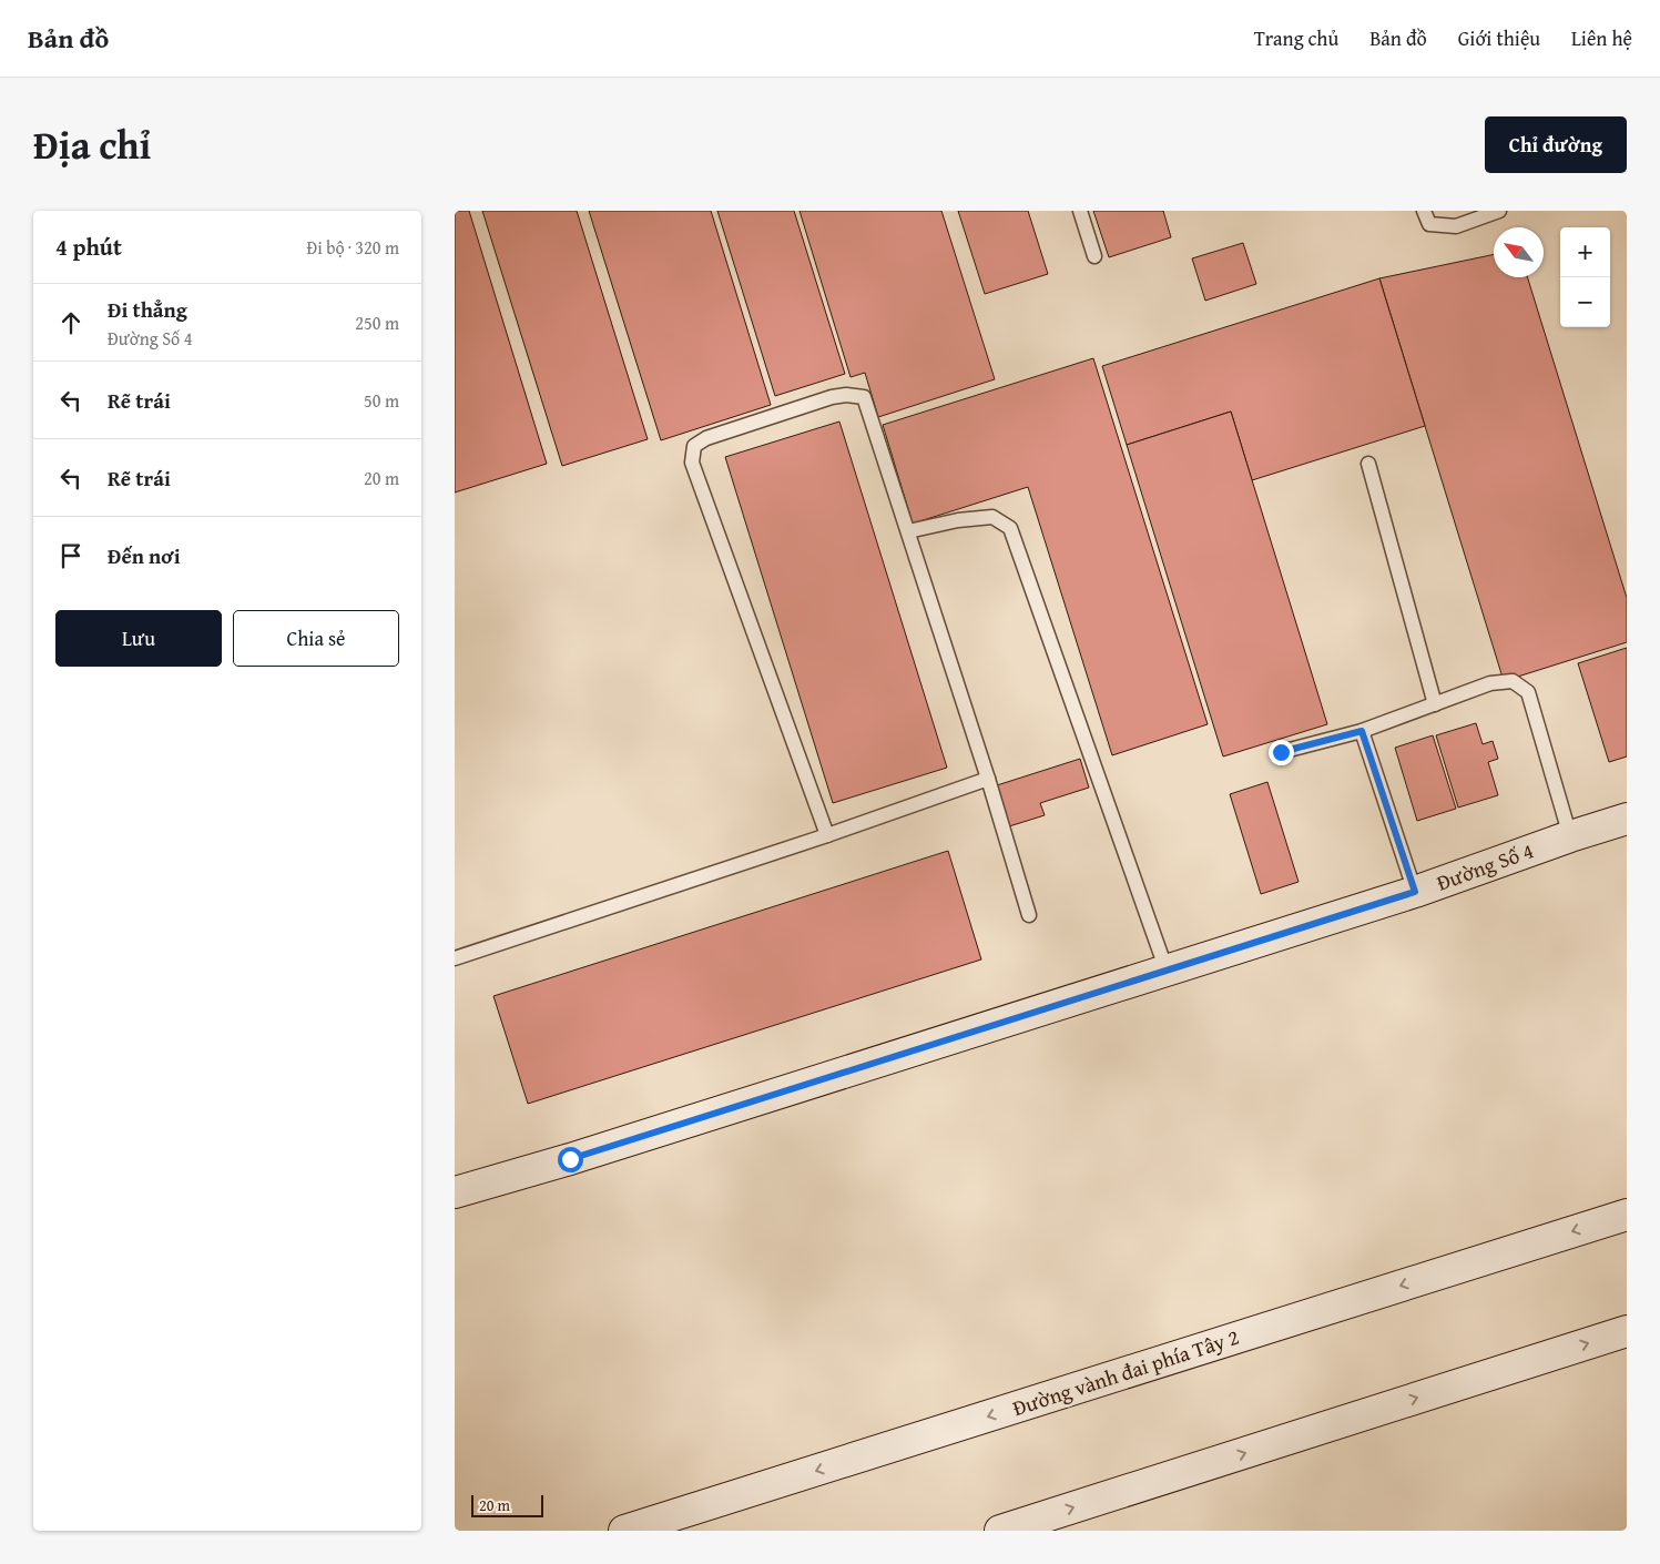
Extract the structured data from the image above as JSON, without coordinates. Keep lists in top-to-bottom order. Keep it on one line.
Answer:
{"streets":{"main road":["Đường Số 4","Đường vành đai phía Tây 2"]},"scale_bar":"20 m","north":"top left","page":{"header":"Bản đồ","nav":["Trang chủ","Bản đồ","Giới thiệu","Liên hệ"],"title":"Địa chỉ","buttons":["Chỉ đường",["Lưu","Chia sẻ"]],"heading":["4 phút","Đi bộ · 320 m"],"map_buttons":["+","−"],"list":[["Đi thẳng","Đường Số 4","250 m"],["Rẽ trái","50 m"],["Rẽ trái","20 m"],"Đến nơi"],"scale":"20 m"}}
